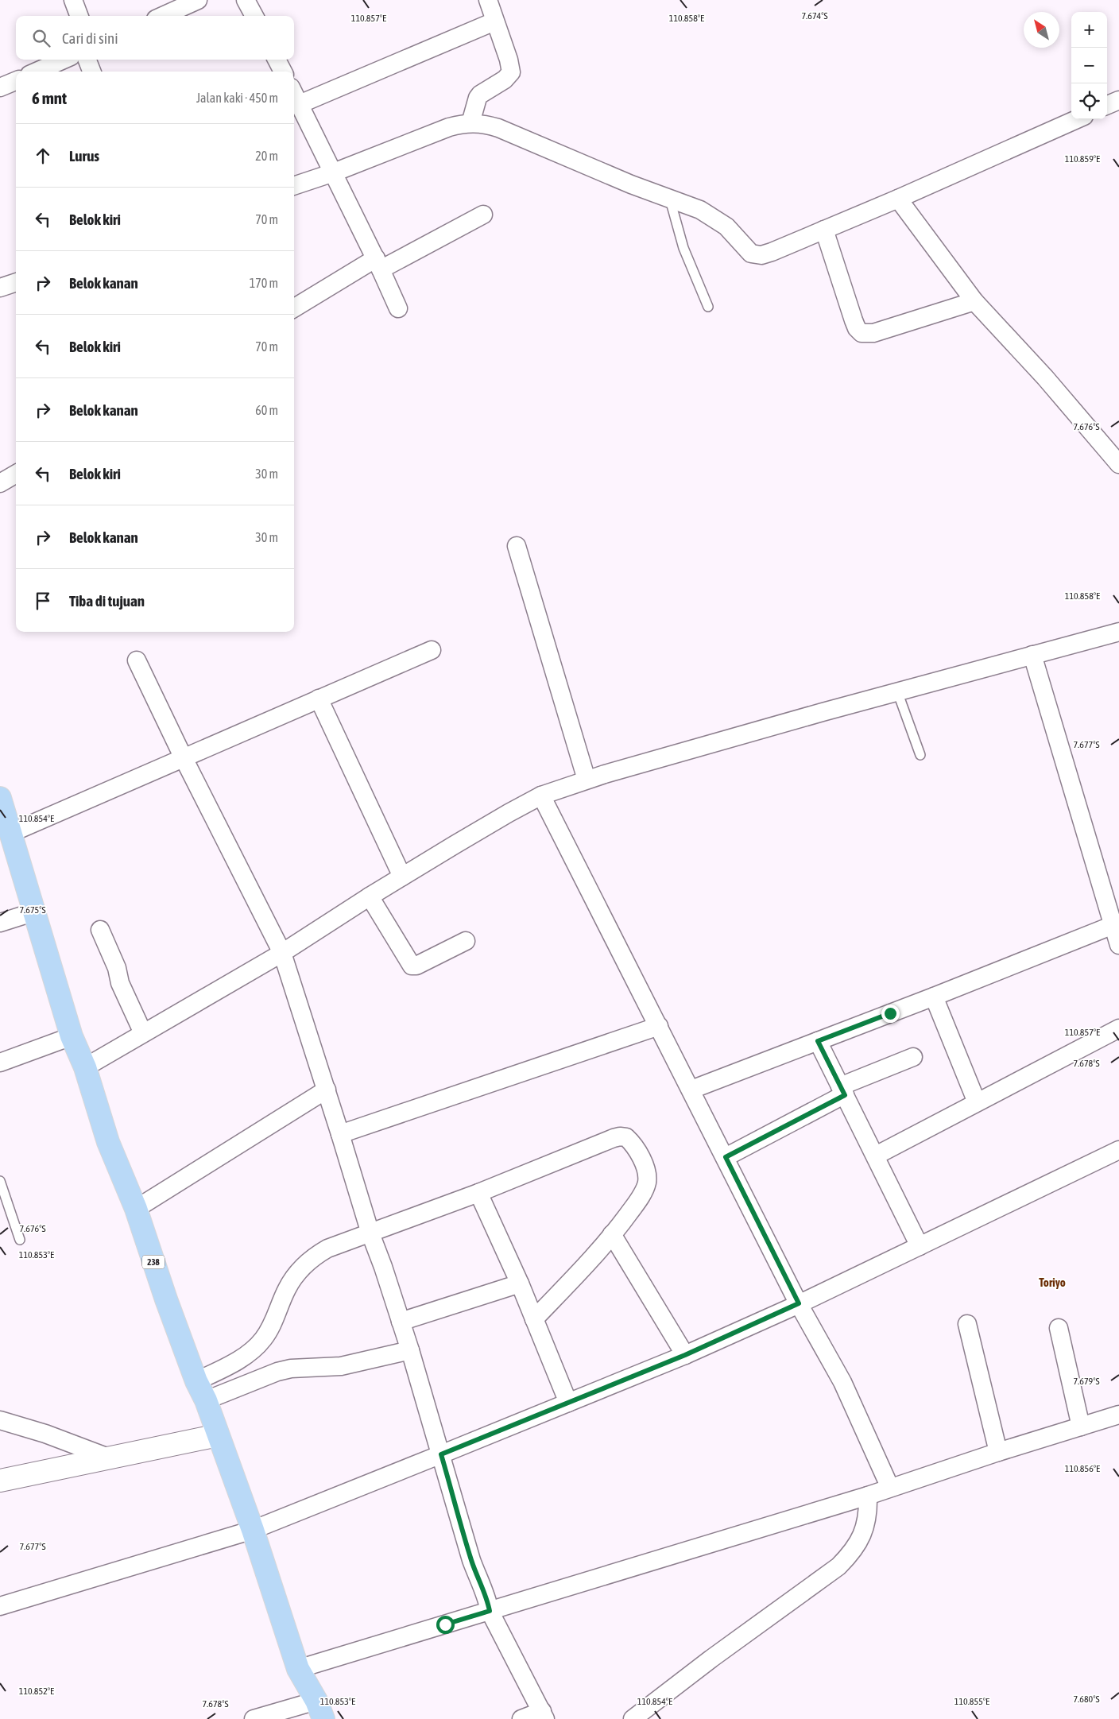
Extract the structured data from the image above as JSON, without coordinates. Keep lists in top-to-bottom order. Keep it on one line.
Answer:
{"streets":{"main road":["238"]},"districts":["Toriyo"],"north":"top left","page":{"map_buttons":["+","−"],"search":"Cari di sini","heading":["6 mnt","Jalan kaki · 450 m"],"list":[["Lurus","20 m"],["Belok kiri","70 m"],["Belok kanan","170 m"],["Belok kiri","70 m"],["Belok kanan","60 m"],["Belok kiri","30 m"],["Belok kanan","30 m"],"Tiba di tujuan"]},"coordinates":["7.674°S","110.857°E","110.858°E","110.859°E","7.676°S","7.677°S","110.854°E","7.675°S","7.678°S","110.853°E","7.679°S","110.856°E","110.852°E","7.680°S","110.855°E"]}
